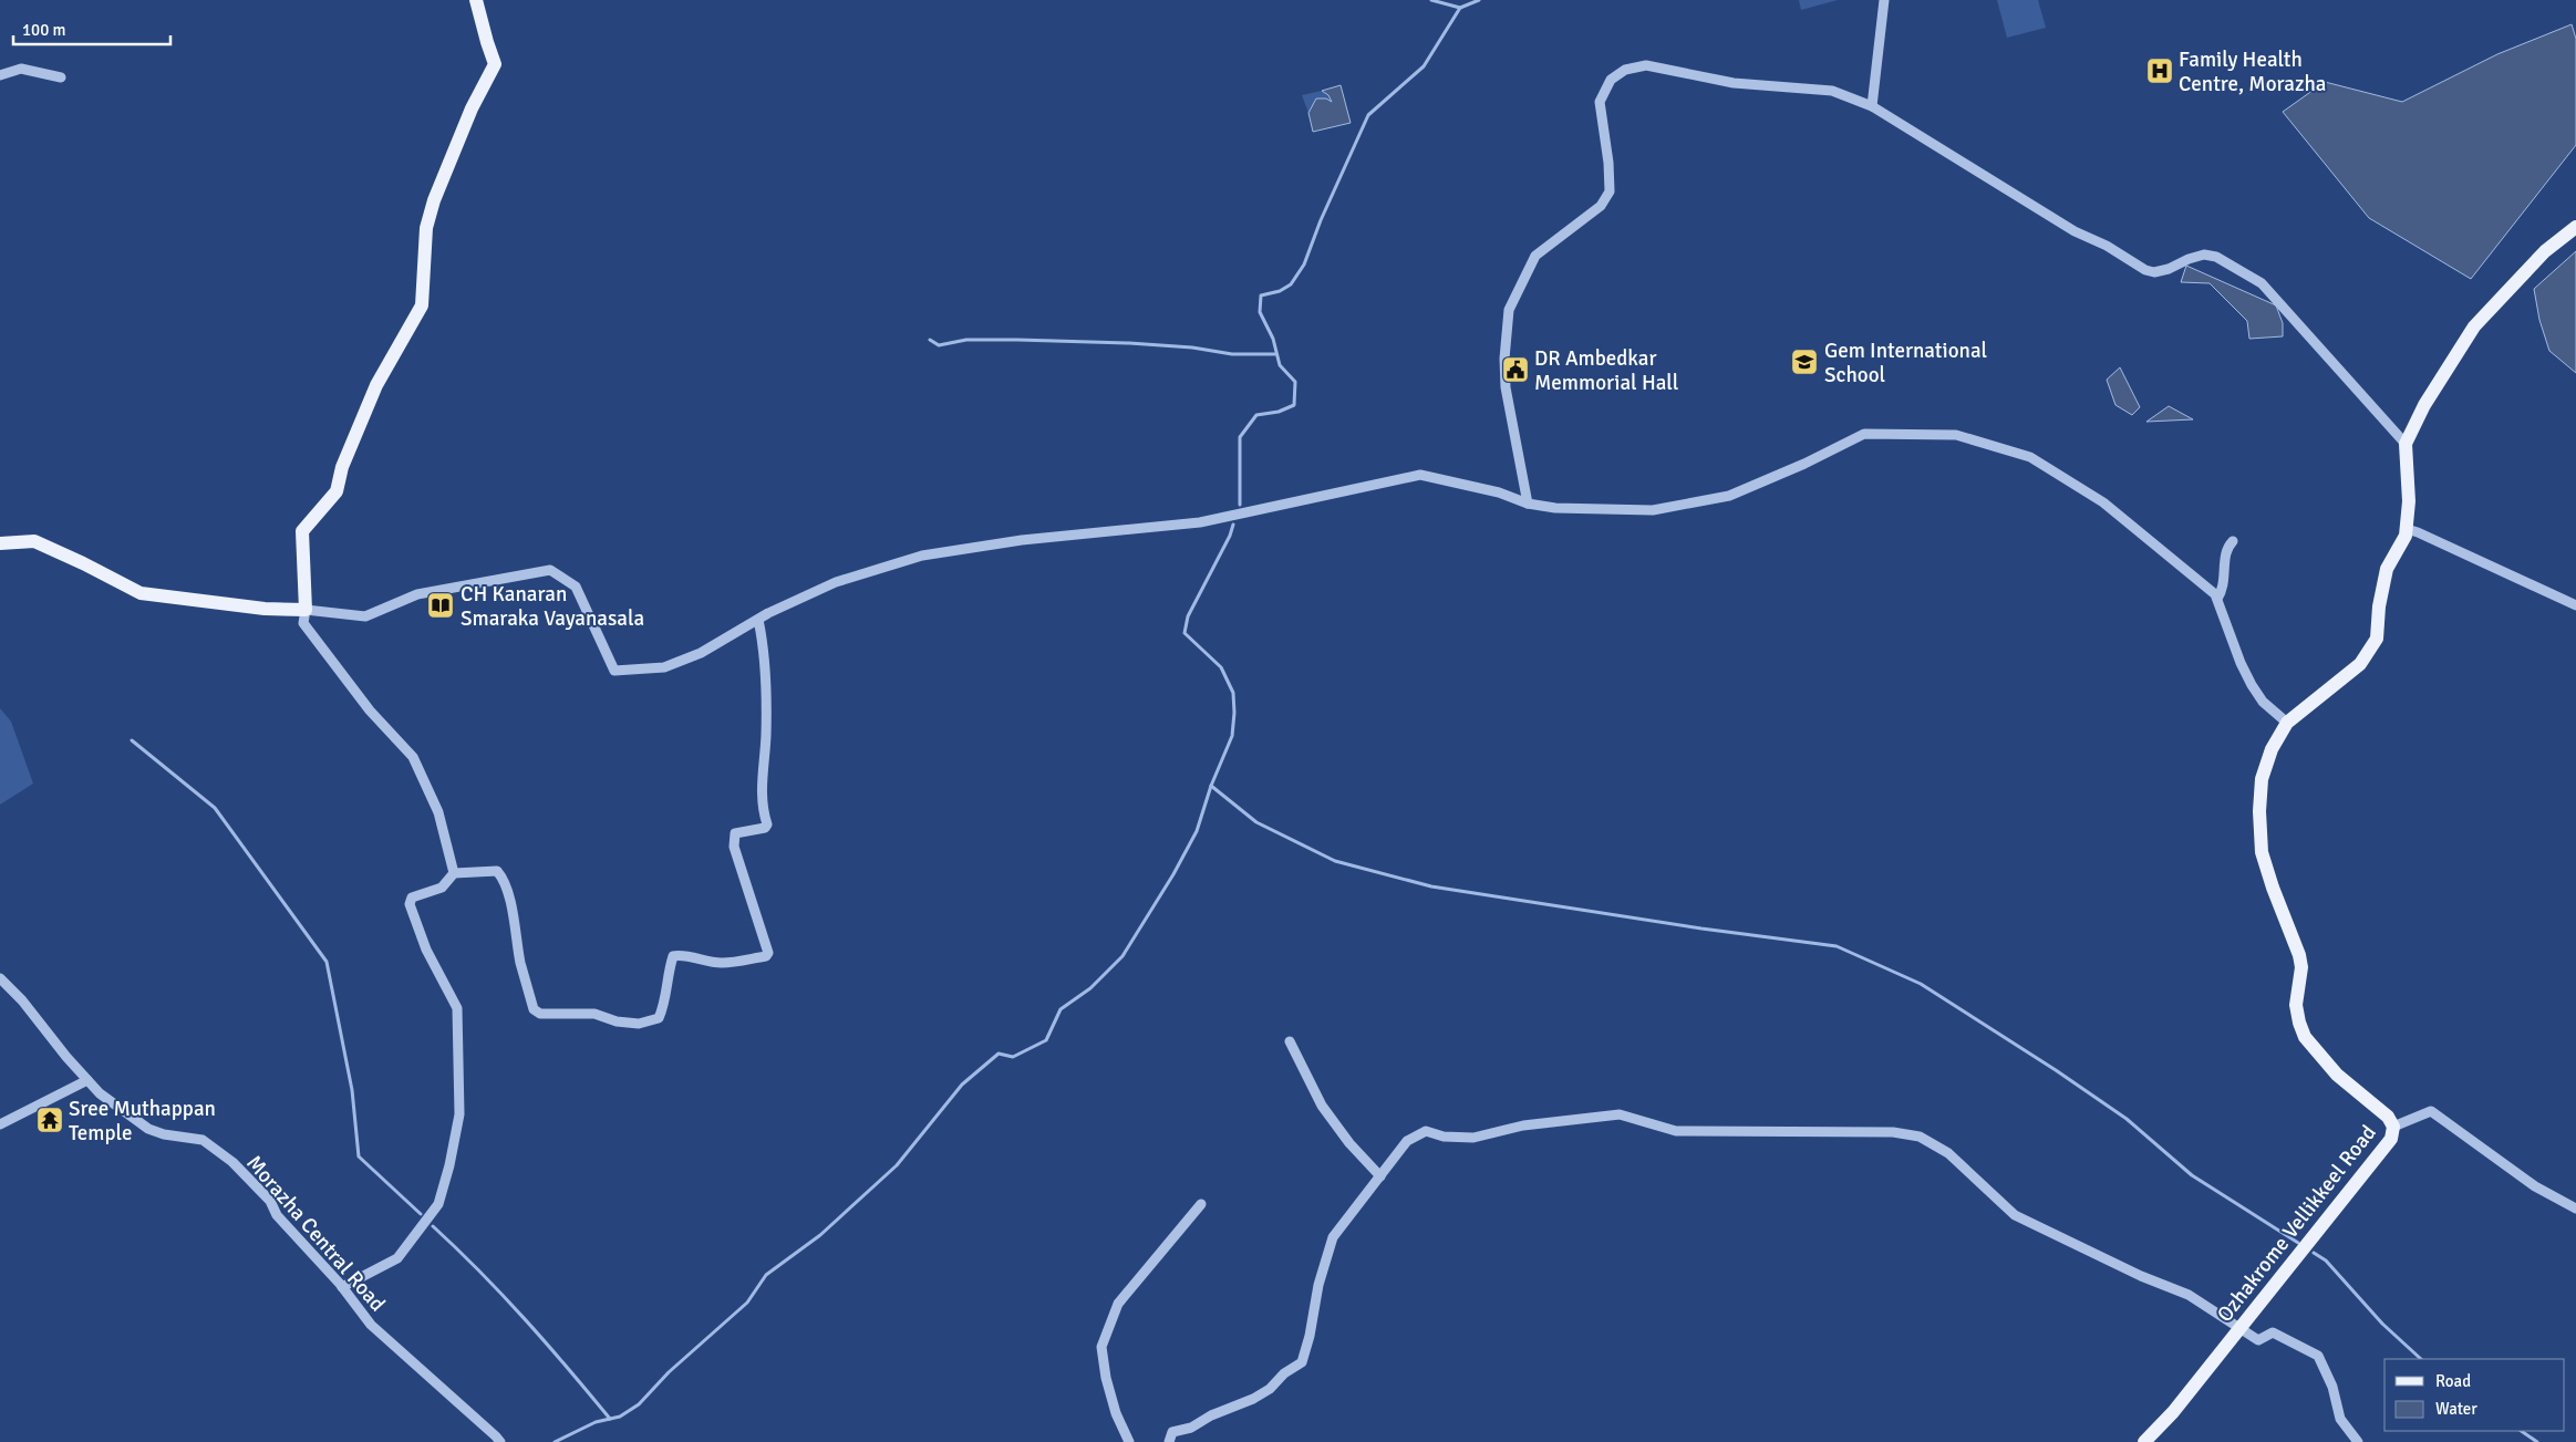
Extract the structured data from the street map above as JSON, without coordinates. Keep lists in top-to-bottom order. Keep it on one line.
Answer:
{"streets":{"main road":["Ozhakrome Vellikkeel Road"],"street":["Morazha Central Road"]},"places":{"hospital":["Family Health Centre, Morazha"],"school or university":["Gem International School"],"public building":["DR Ambedkar Memmorial Hall"],"library":["CH Kanaran Smaraka Vayanasala"],"temple":["Sree Muthappan Temple"]},"legend":["Road","Water"],"scale_bar":"100 m"}
